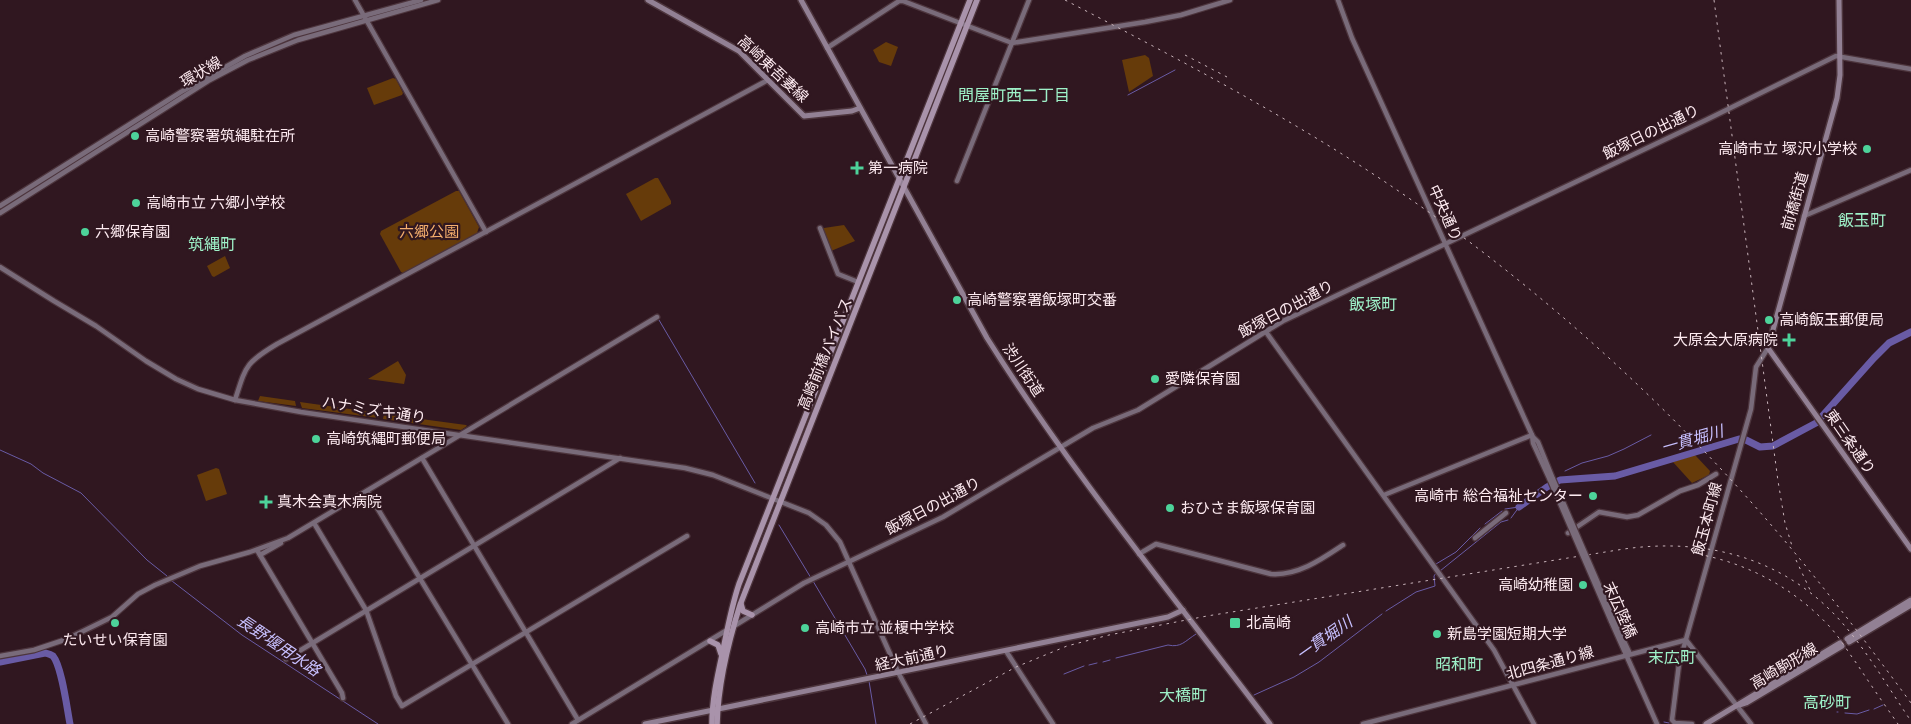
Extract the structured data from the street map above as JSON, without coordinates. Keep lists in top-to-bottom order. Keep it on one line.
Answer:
{"streets":{"highway":["高崎前橋バイパス"],"main road":["高崎東吾妻線","前橋街道","渋川街道","東三条通り","経大前通り","高崎駒形線"],"street":["環状線","飯塚日の出通り","中央通り","ハナミズキ通り","飯玉本町線","末広陸橋","北四条通り線"]},"crossings":[["高崎東吾妻線","渋川街道"],["飯塚日の出通り","前橋街道"],["飯塚日の出通り","中央通り"],["飯塚日の出通り","高崎前橋バイパス"],["飯塚日の出通り","渋川街道"],["飯塚日の出通り","ハナミズキ通り"],["前橋街道","東三条通り"],["前橋街道","飯玉本町線"],["中央通り","末広陸橋"],["高崎前橋バイパス","渋川街道"],["高崎前橋バイパス","ハナミズキ通り"],["高崎前橋バイパス","経大前通り"],["渋川街道","経大前通り"],["ハナミズキ通り","経大前通り"],["東三条通り","飯玉本町線"],["末広陸橋","北四条通り線"]],"districts":["問屋町西二丁目","飯玉町","筑縄町","飯塚町","末広町","昭和町","大橋町","高砂町"],"water":["一貫堀川","長野堰用水路"],"parks":["六郷公園"],"places":{"other":["高崎警察署筑縄駐在所","高崎市立 塚沢小学校","高崎市立 六郷小学校","六郷保育園","高崎警察署飯塚町交番","高崎飯玉郵便局","愛隣保育園","高崎筑縄町郵便局","高崎市 総合福祉センター","おひさま飯塚保育園","高崎幼稚園","たいせい保育園","高崎市立 並榎中学校","新島学園短期大学"],"health":["第一病院","大原会大原病院","真木会真木病院"],"transit":["北高崎"]}}
